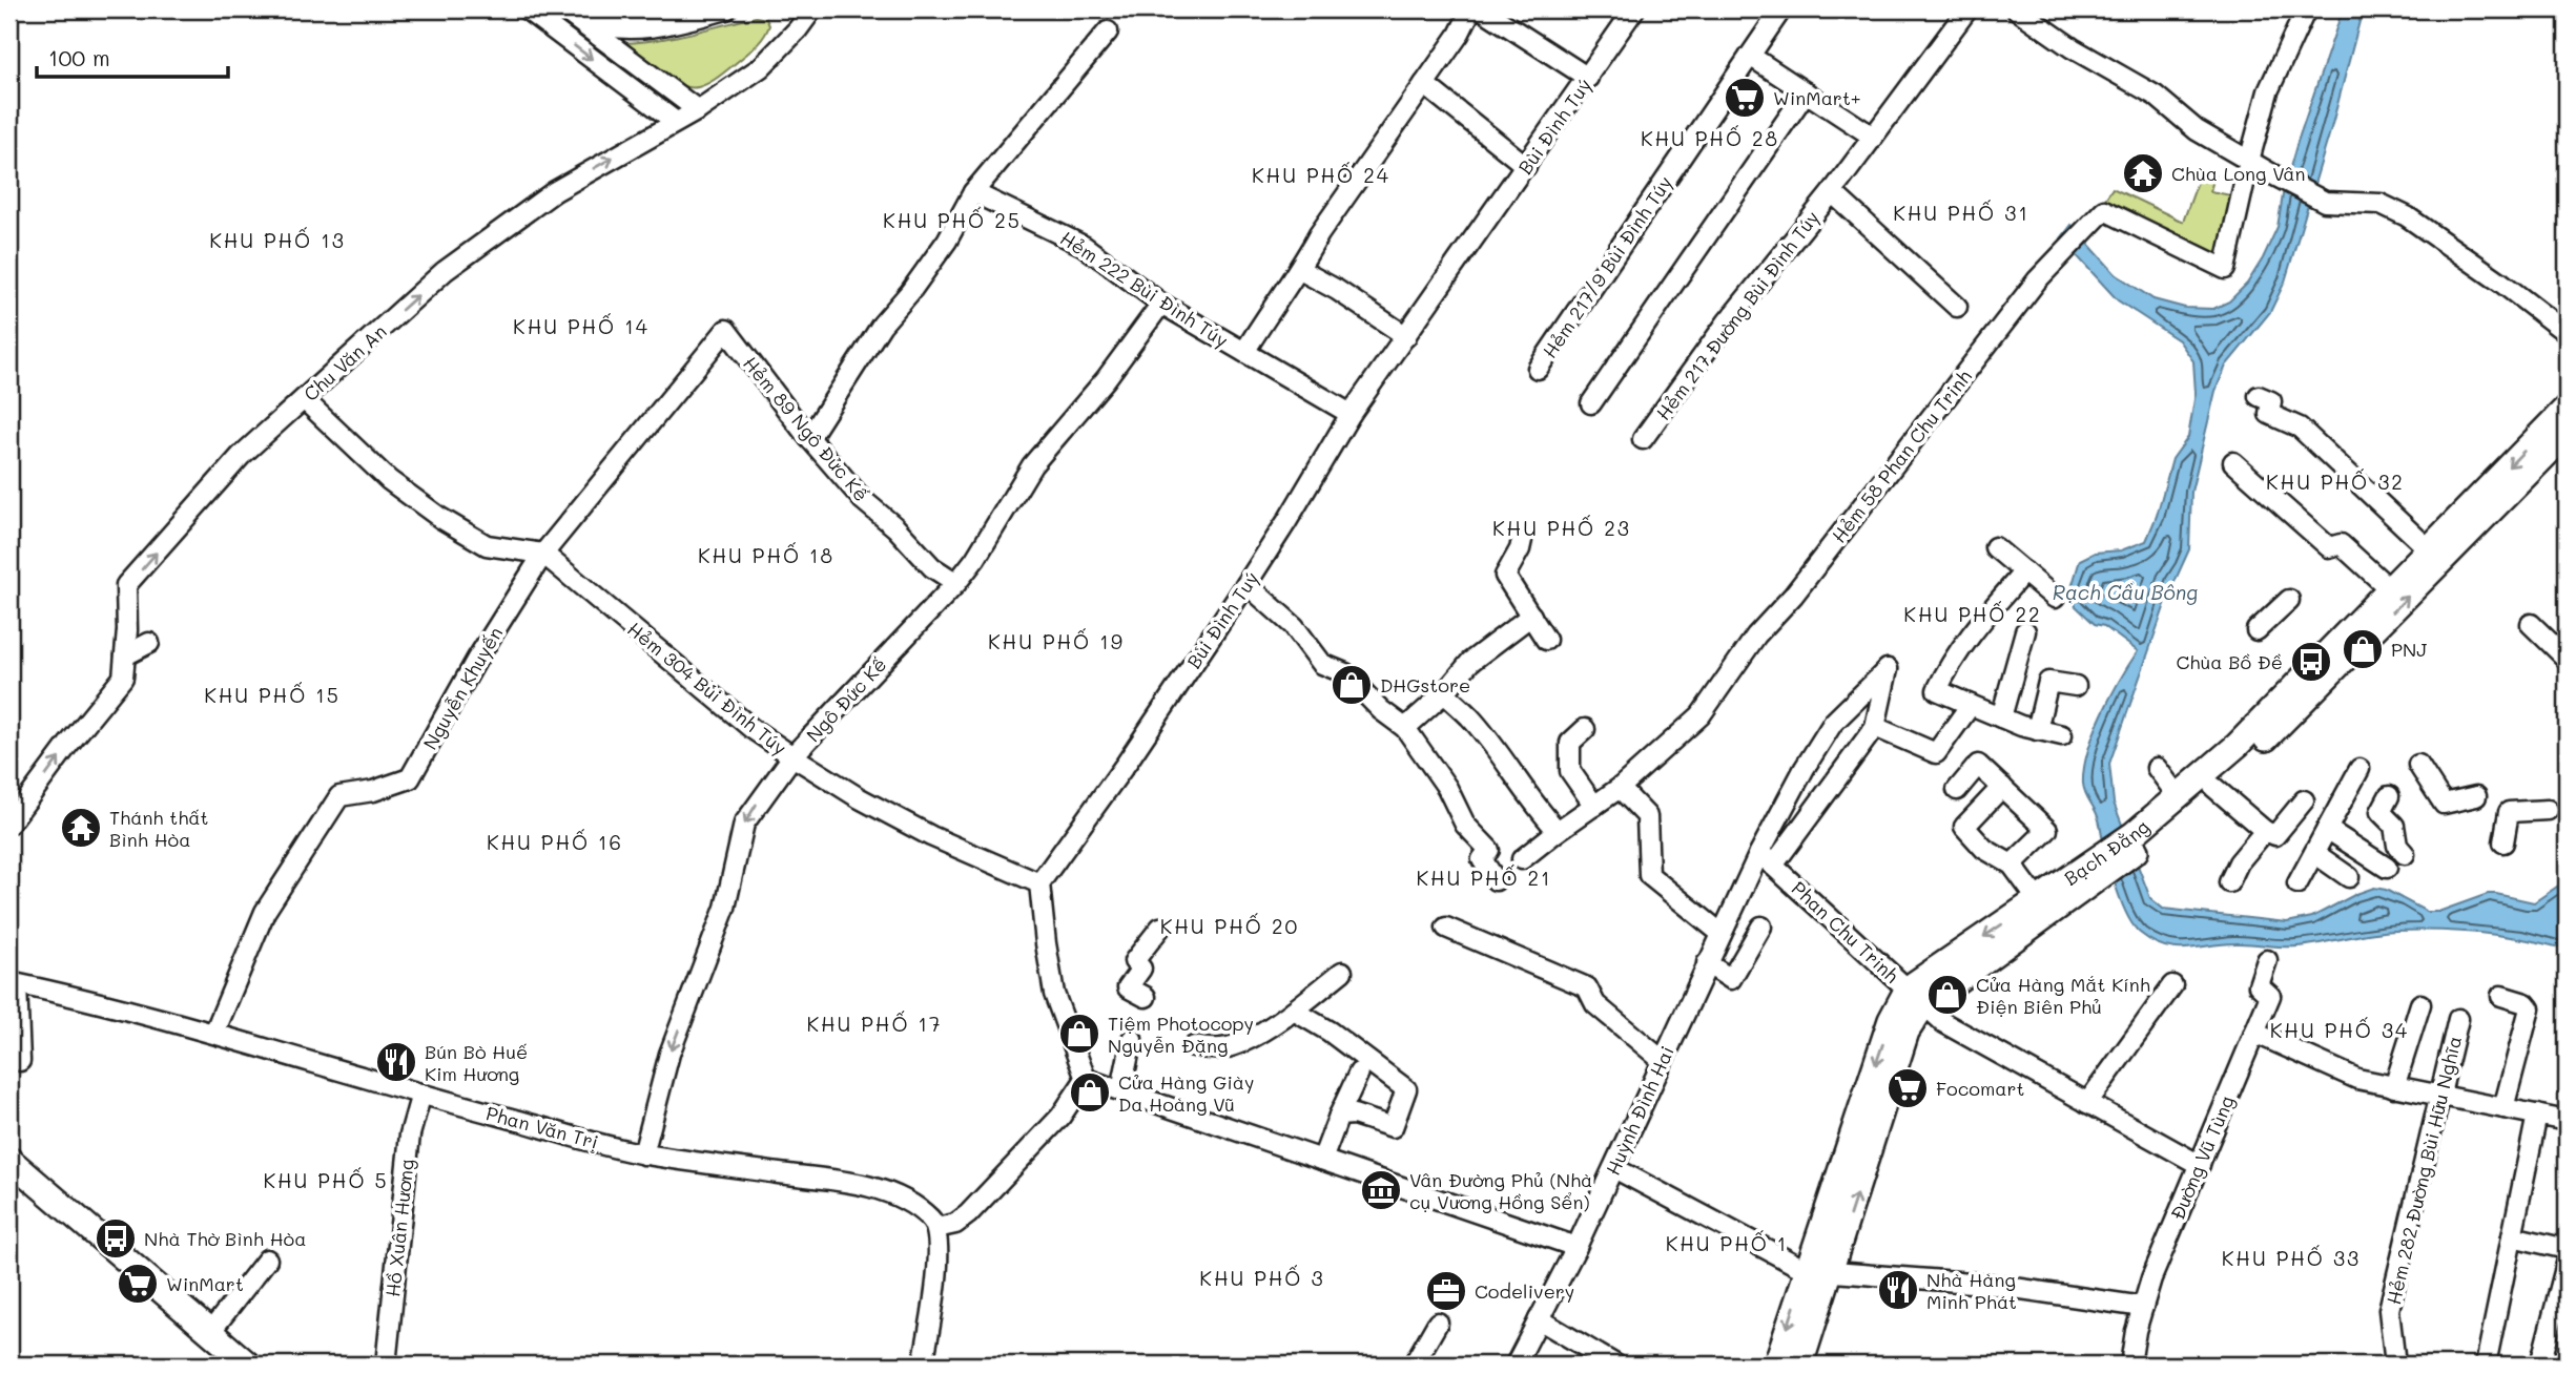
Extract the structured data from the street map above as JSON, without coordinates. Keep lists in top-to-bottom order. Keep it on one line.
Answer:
{"streets":{"main road":["Bạch Đằng"],"street":["Bùi Đình Tuý","Hẻm 217/9 Bùi Đình Túy","Hẻm 222 Bùi Đình Túy","Hẻm 217 Đường Bùi Đình Túy","Chu Văn An","Hẻm 89 Ngô Đức Kế","Hẻm 58 Phan Chu Trinh","Nguyễn Khuyến","Hẻm 304 Bùi Đình Túy","Ngô Đức Kế","Phan Chu Trinh","Huỳnh Đình Hai","Phan Văn Trị","Đường Vũ Tùng","Hẻm 282 Đường Bùi Hữu Nghĩa","Hồ Xuân Hương"]},"crossings":[["Bùi Đình Tuý","Hẻm 222 Bùi Đình Túy"],["Bùi Đình Tuý","Hẻm 304 Bùi Đình Túy"],["Hẻm 222 Bùi Đình Túy","Ngô Đức Kế"],["Hẻm 89 Ngô Đức Kế","Nguyễn Khuyến"],["Hẻm 89 Ngô Đức Kế","Ngô Đức Kế"],["Nguyễn Khuyến","Hẻm 304 Bùi Đình Túy"],["Nguyễn Khuyến","Phan Văn Trị"],["Hẻm 304 Bùi Đình Túy","Ngô Đức Kế"],["Ngô Đức Kế","Phan Văn Trị"],["Bạch Đằng","Phan Chu Trinh"],["Phan Chu Trinh","Huỳnh Đình Hai"],["Phan Chu Trinh","Đường Vũ Tùng"],["Phan Văn Trị","Hồ Xuân Hương"]],"one_way":["Chu Văn An","Ngô Đức Kế"],"districts":["KHU PHỐ 28","KHU PHỐ 24","KHU PHỐ 31","KHU PHỐ 25","KHU PHỐ 13","KHU PHỐ 14","KHU PHỐ 32","KHU PHỐ 23","KHU PHỐ 18","KHU PHỐ 22","KHU PHỐ 19","KHU PHỐ 15","KHU PHỐ 16","KHU PHỐ 21","KHU PHỐ 20","KHU PHỐ 17","KHU PHỐ 34","KHU PHỐ 5","KHU PHỐ 1","KHU PHỐ 33","KHU PHỐ 3"],"water":["Rạch Cầu Bông"],"places":{"supermarket":["WinMart+","Focomart","WinMart"],"temple":["Chùa Long Vân","Thánh thất Bình Hòa"],"shop":["PNJ","DHGstore","Cửa Hàng Mắt Kính Điện Biên Phủ","Tiệm Photocopy Nguyễn Đặng","Cửa Hàng Giày Da Hoàng Vũ"],"bus stop":["Chùa Bồ Đề","Nhà Thờ Bình Hòa"],"restaurant":["Bún Bò Huế Kim Hương","Nhà Hàng Minh Phát"],"museum":["Vân Đường Phủ (Nhà cụ Vương Hồng Sển)"],"office":["Codelivery"]},"scale_bar":"100 m"}
